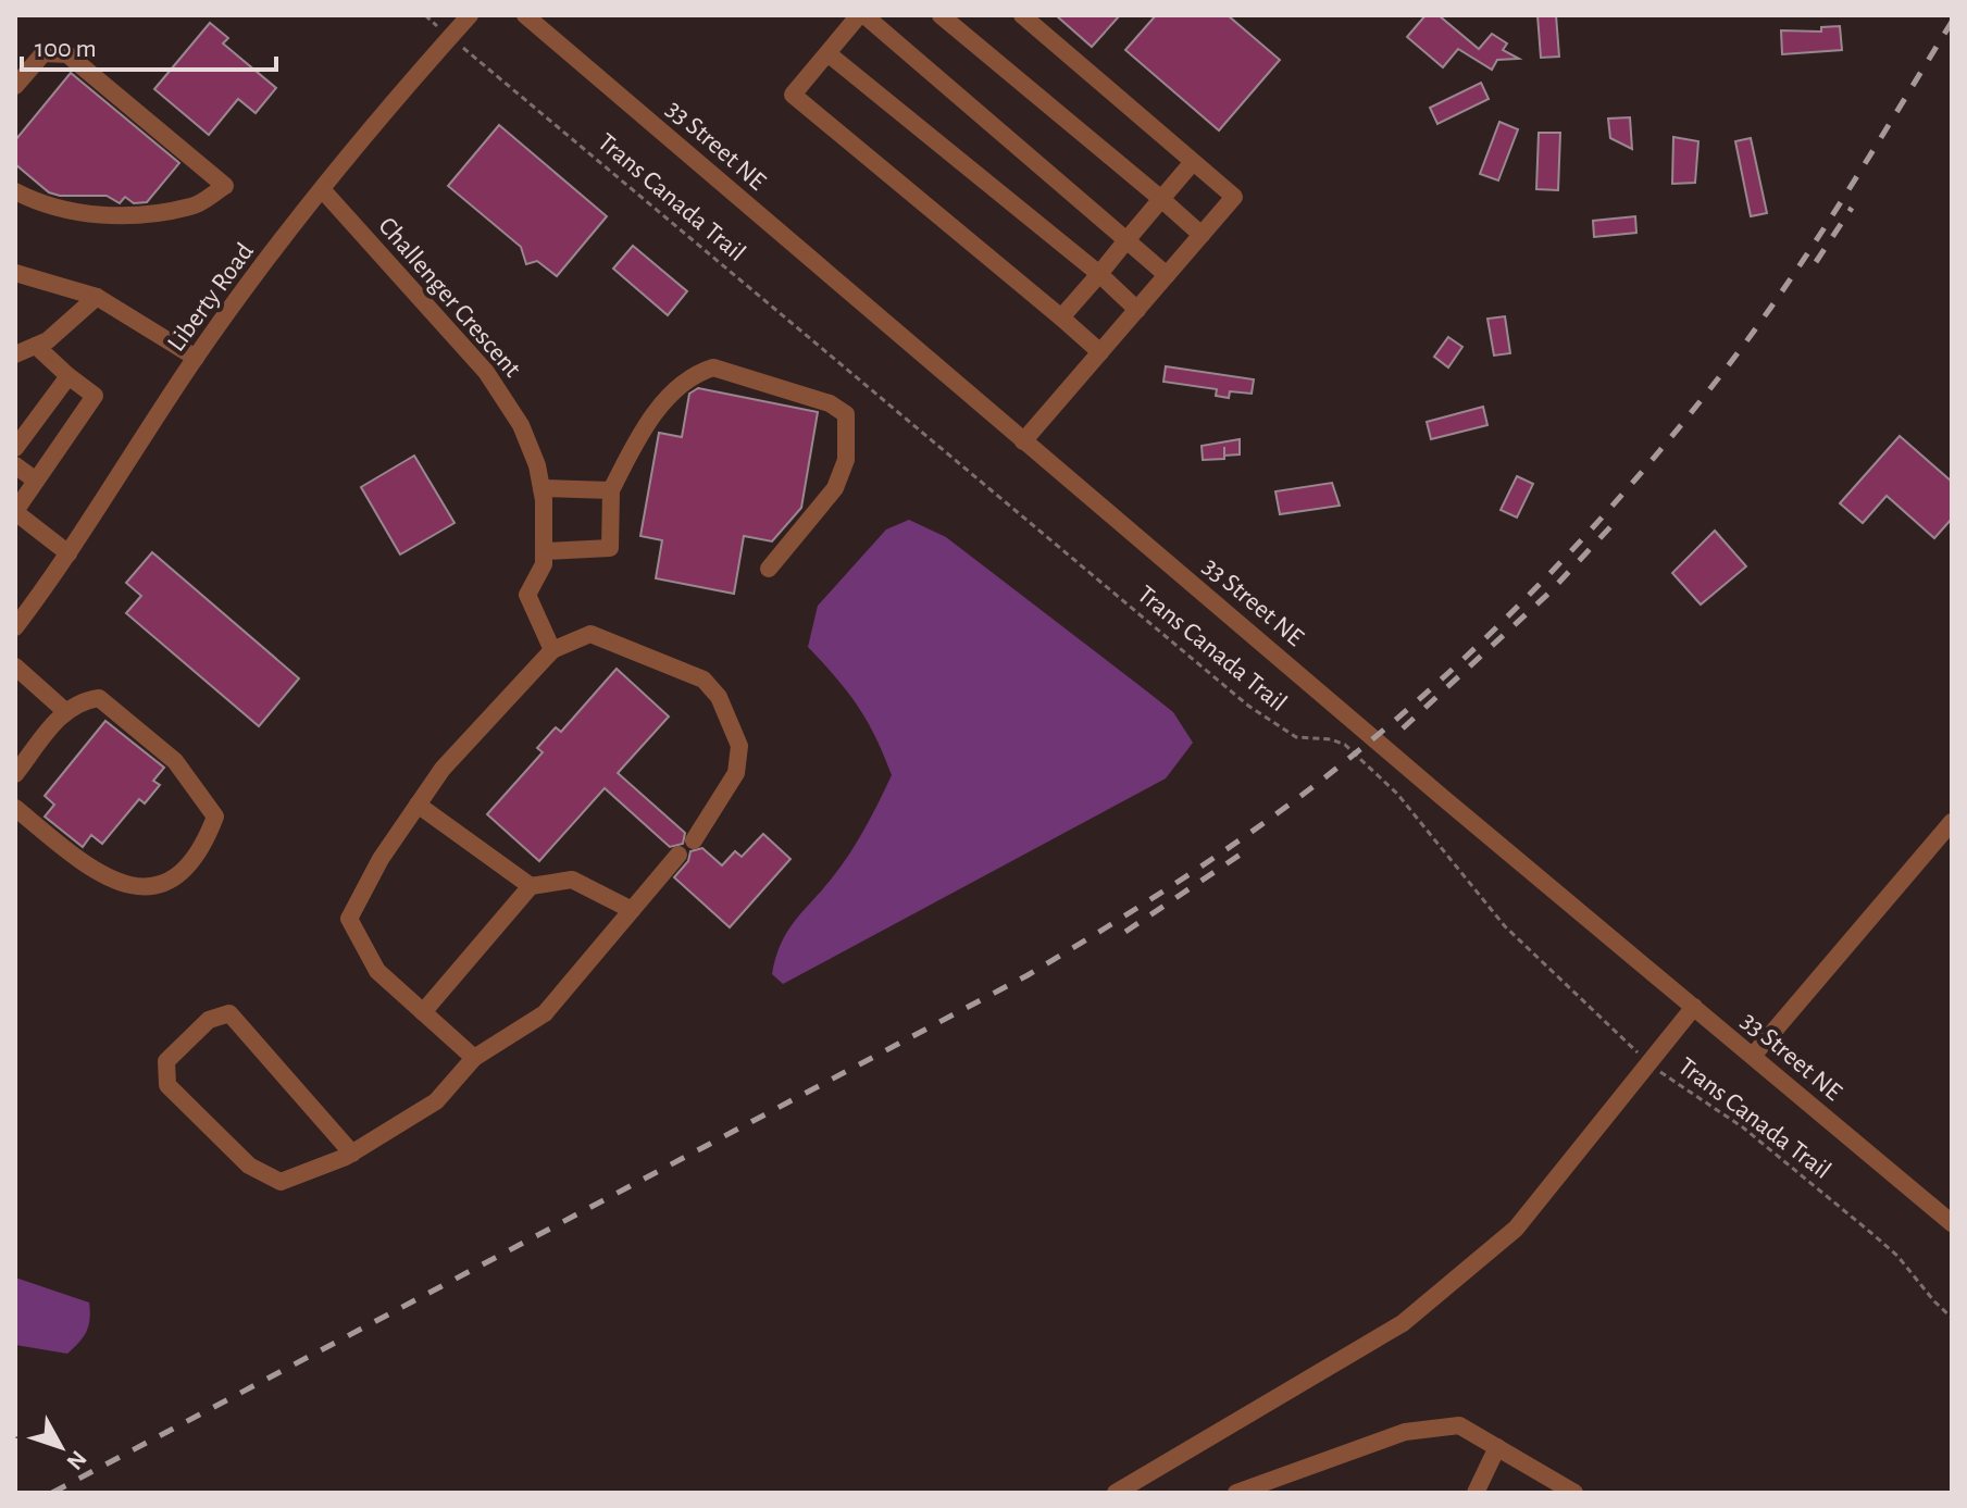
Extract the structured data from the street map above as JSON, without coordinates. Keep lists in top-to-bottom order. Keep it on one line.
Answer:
{"streets":{"street":["33 Street NE","Liberty Road","Challenger Crescent"],"path":["Trans Canada Trail"]},"crossings":[["Trans Canada Trail","Liberty Road"],["Liberty Road","Challenger Crescent"]],"scale_bar":"100 m","north":"bottom right"}
